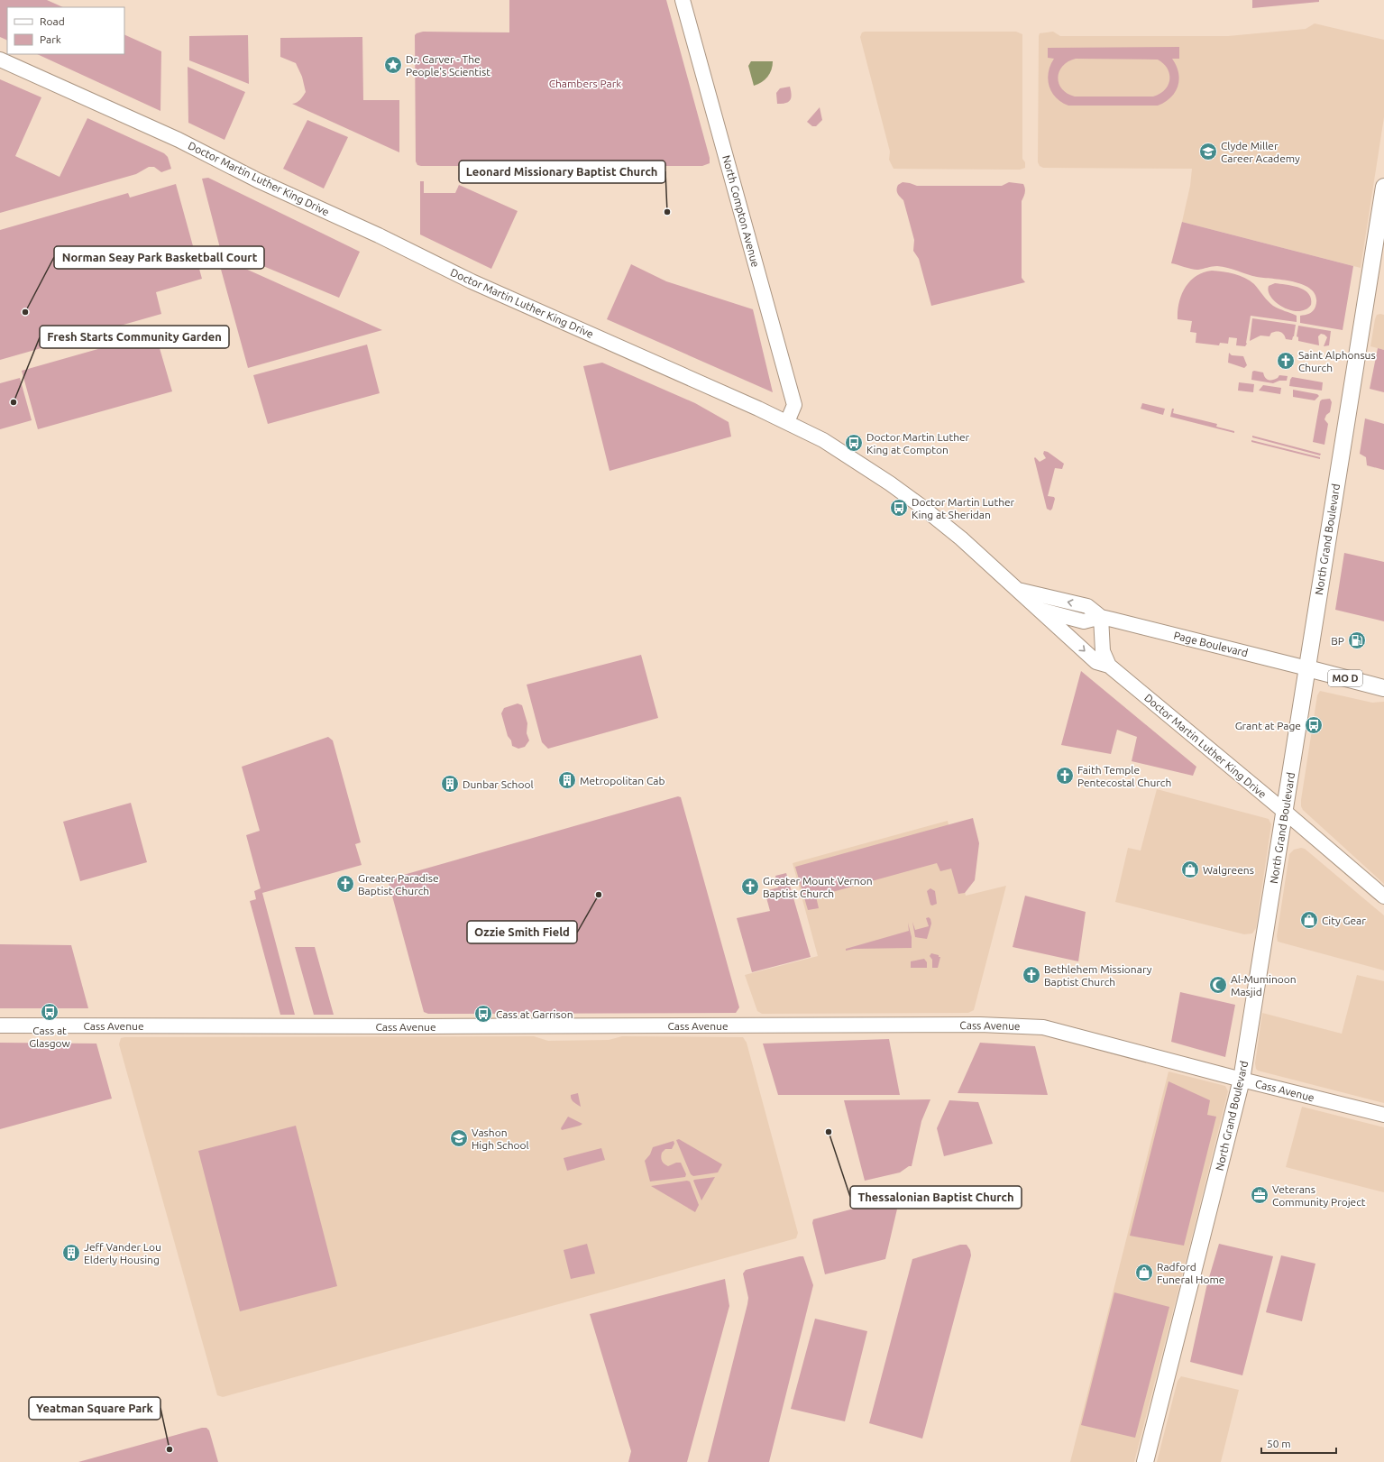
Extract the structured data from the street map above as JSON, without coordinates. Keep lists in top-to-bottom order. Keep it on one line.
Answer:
{"streets":{"main road":["Doctor Martin Luther King Drive","North Compton Avenue","North Grand Boulevard","Page Boulevard","MO D","Cass Avenue"]},"crossings":[["Doctor Martin Luther King Drive","North Compton Avenue"],["Doctor Martin Luther King Drive","North Grand Boulevard"],["Doctor Martin Luther King Drive","Page Boulevard"],["North Grand Boulevard","Page Boulevard"],["North Grand Boulevard","Cass Avenue"]],"parks":["Chambers Park"],"places":{"place":["Dr. Carver - The People's Scientist"],"school or university":["Clyde Miller Career Academy","Vashon High School"],"other":["Leonard Missionary Baptist Church","Norman Seay Park Basketball Court","Fresh Starts Community Garden","Ozzie Smith Field","Thessalonian Baptist Church","Yeatman Square Park"],"church":["Saint Alphonsus Church","Faith Temple Pentecostal Church","Greater Paradise Baptist Church","Greater Mount Vernon Baptist Church","Bethlehem Missionary Baptist Church"],"bus stop":["Doctor Martin Luther King at Compton","Doctor Martin Luther King at Sheridan","Grant at Page","Cass at Glasgow","Cass at Garrison"],"fuel station":["BP"],"building":["Metropolitan Cab","Dunbar School","Jeff Vander Lou Elderly Housing"],"shop":["Walgreens","City Gear","Radford Funeral Home"],"mosque":["Al-Muminoon Masjid"],"office":["Veterans Community Project"]},"legend":["Road","Park"],"scale_bar":"50 m"}
